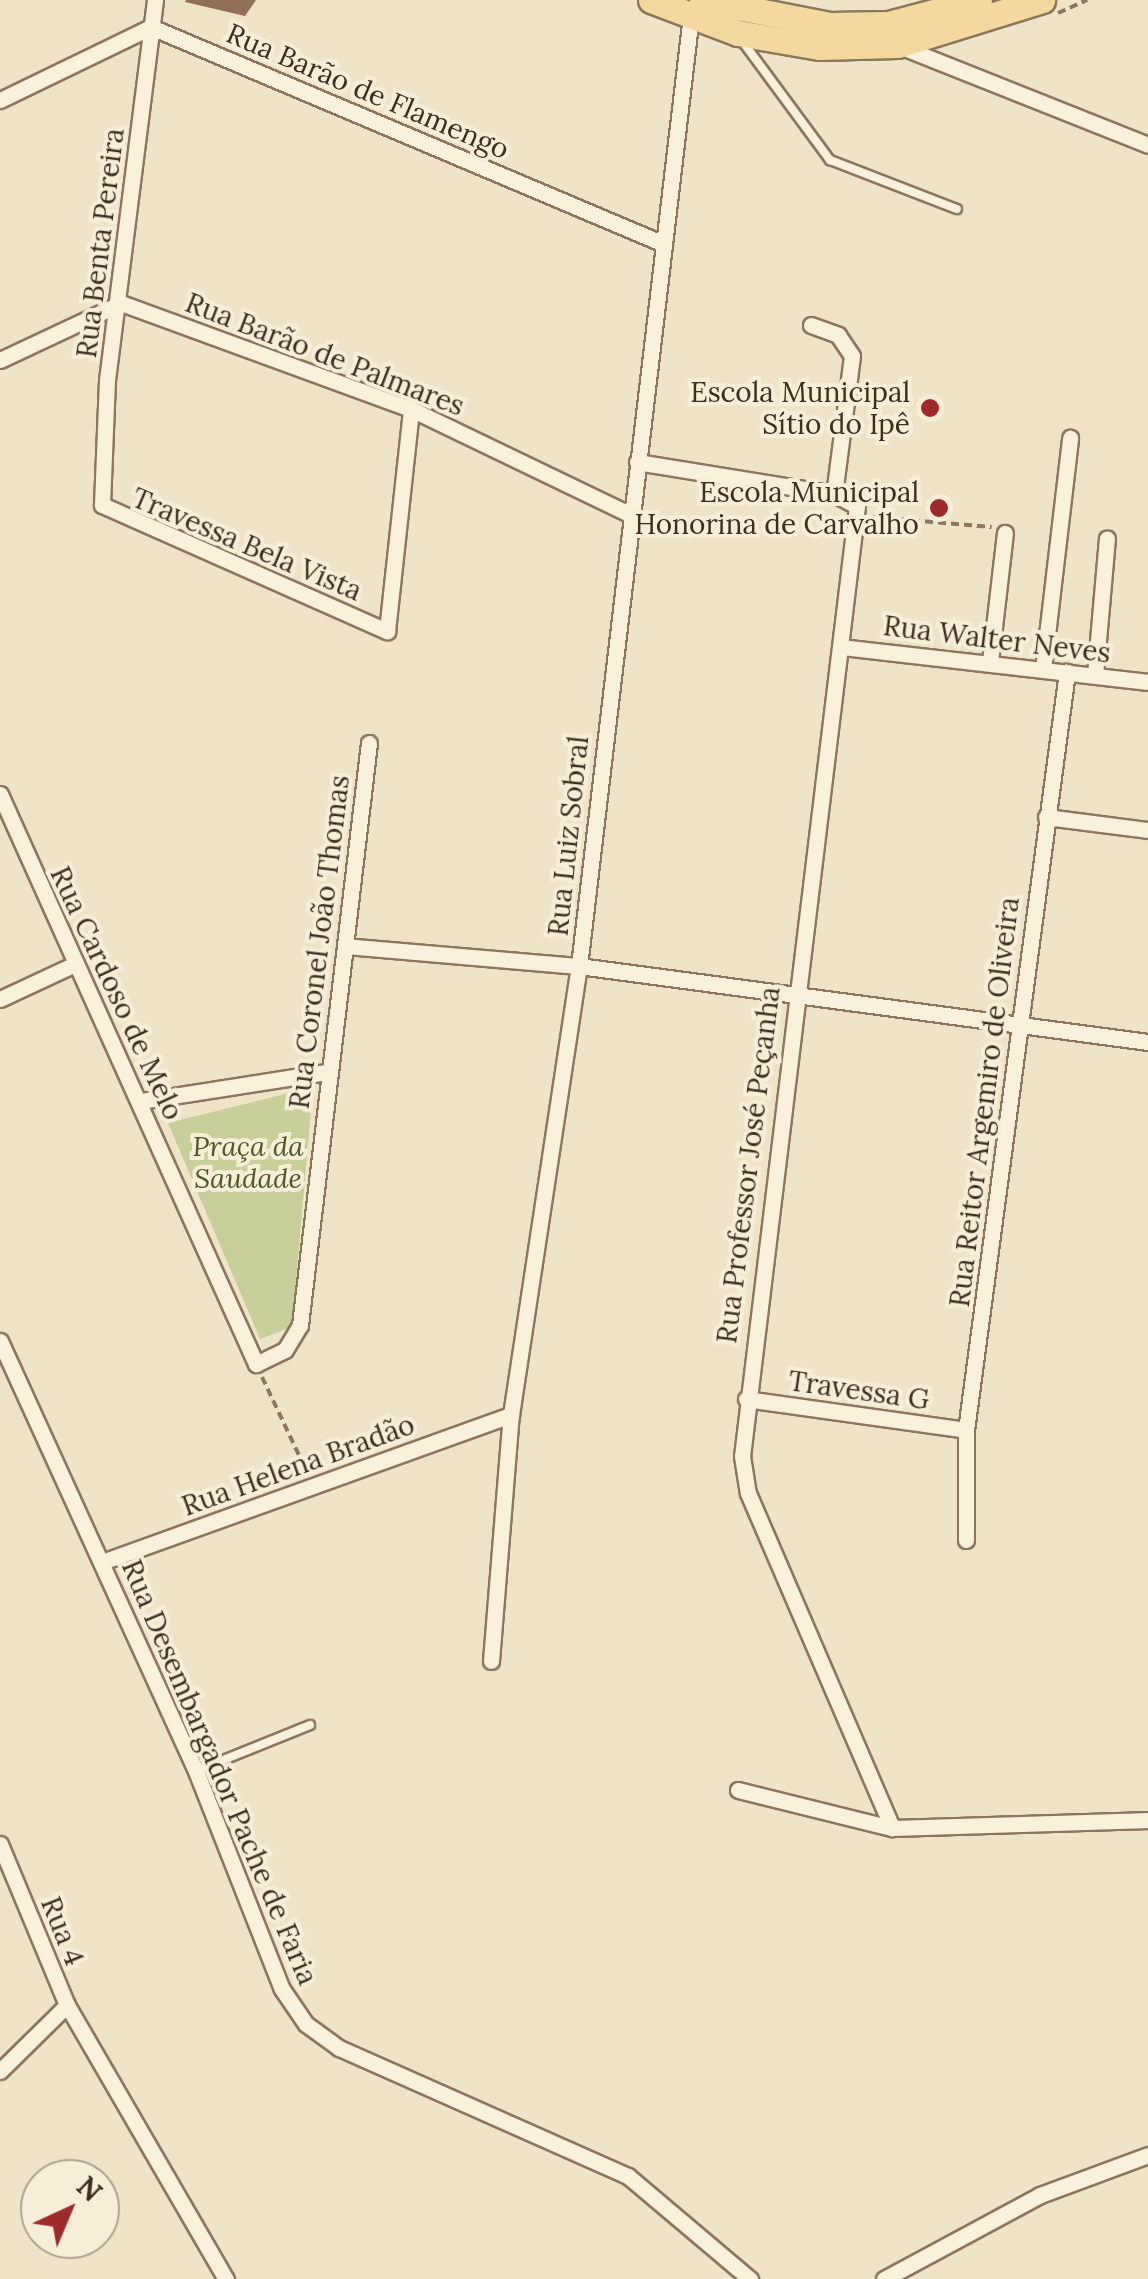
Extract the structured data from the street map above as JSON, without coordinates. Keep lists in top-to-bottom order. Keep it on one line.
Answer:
{"streets":{"street":["Rua Barão de Flamengo","Rua Benta Pereira","Rua Barão de Palmares","Travessa Bela Vista","Rua Walter Neves","Rua Luiz Sobral","Rua Coronel João Thomas","Rua Cardoso de Melo","Rua Reitor Argemiro de Oliveira","Rua Professor José Peçanha","Travessa G","Rua Helena Bradão","Rua Desembargador Pache de Faria","Rua 4"]},"crossings":[["Rua Barão de Flamengo","Rua Benta Pereira"],["Rua Barão de Flamengo","Rua Luiz Sobral"],["Rua Benta Pereira","Rua Barão de Palmares"],["Rua Benta Pereira","Travessa Bela Vista"],["Rua Barão de Palmares","Travessa Bela Vista"],["Rua Barão de Palmares","Rua Luiz Sobral"],["Rua Walter Neves","Rua Reitor Argemiro de Oliveira"],["Rua Walter Neves","Rua Professor José Peçanha"],["Rua Luiz Sobral","Rua Helena Bradão"],["Rua Coronel João Thomas","Rua Cardoso de Melo"],["Rua Reitor Argemiro de Oliveira","Travessa G"],["Rua Professor José Peçanha","Travessa G"],["Rua Helena Bradão","Rua Desembargador Pache de Faria"]],"parks":["Praça da Saudade"],"places":["Escola Municipal Sítio do Ipê","Escola Municipal Honorina de Carvalho"],"north":"top right"}
